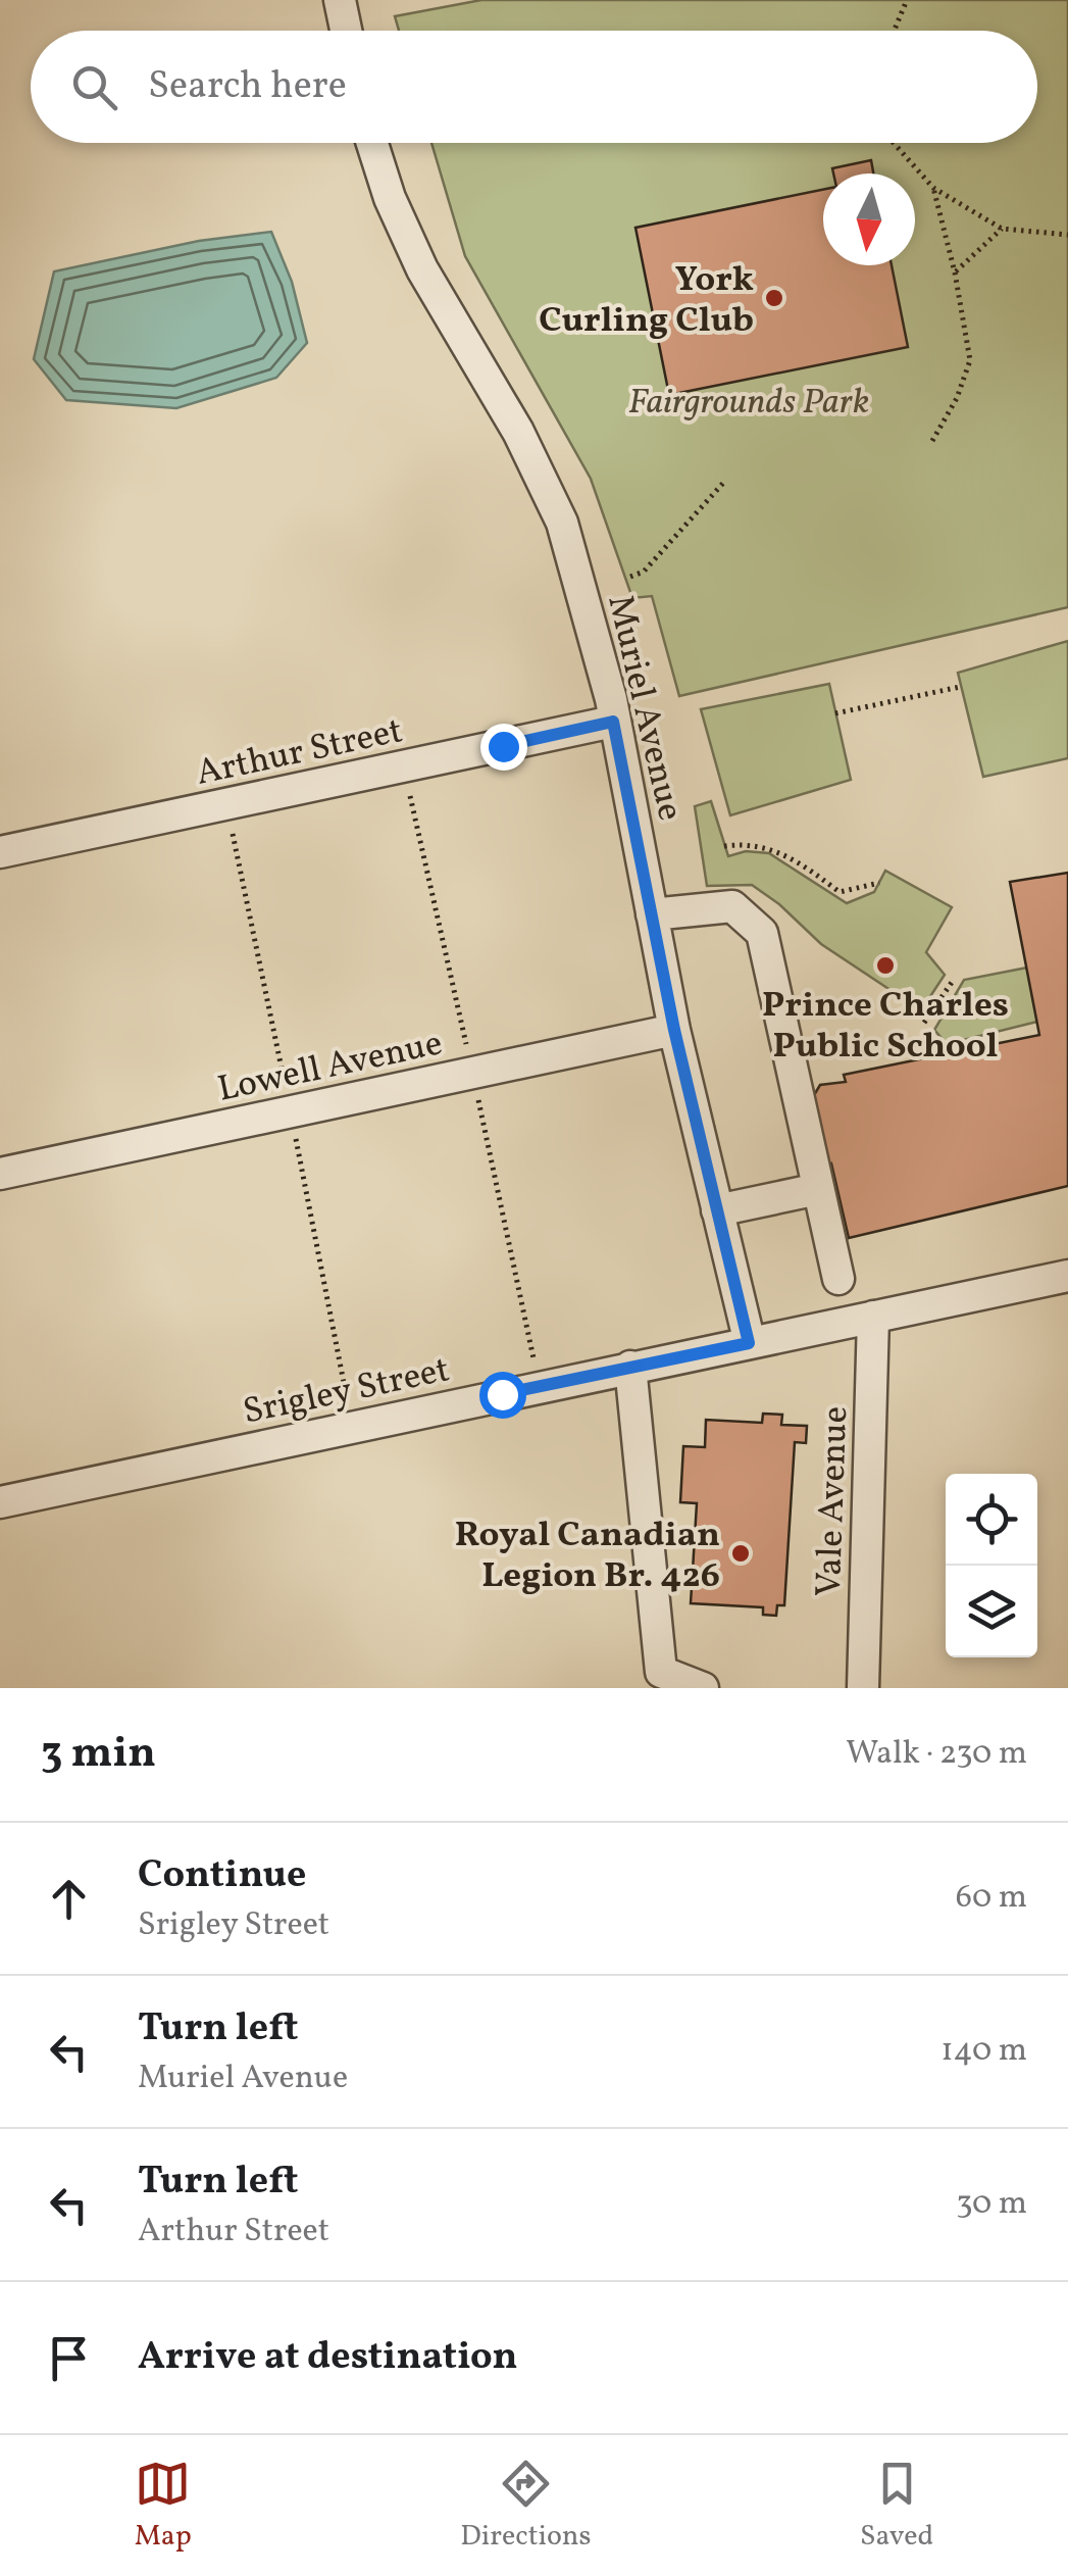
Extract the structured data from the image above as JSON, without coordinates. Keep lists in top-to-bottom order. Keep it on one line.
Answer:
{"streets":{"street":["Muriel Avenue","Arthur Street","Lowell Avenue","Srigley Street","Vale Avenue"]},"crossings":[["Muriel Avenue","Arthur Street"],["Muriel Avenue","Lowell Avenue"],["Muriel Avenue","Srigley Street"],["Srigley Street","Vale Avenue"]],"parks":["Fairgrounds Park"],"places":["York Curling Club","Prince Charles Public School","Royal Canadian Legion Br. 426"],"north":"bottom","page":{"search":"Search here","heading":["3 min","Walk · 230 m"],"list":[["Continue","Srigley Street","60 m"],["Turn left","Muriel Avenue","140 m"],["Turn left","Arthur Street","30 m"],"Arrive at destination"],"nav":["Map","Directions","Saved"]}}
